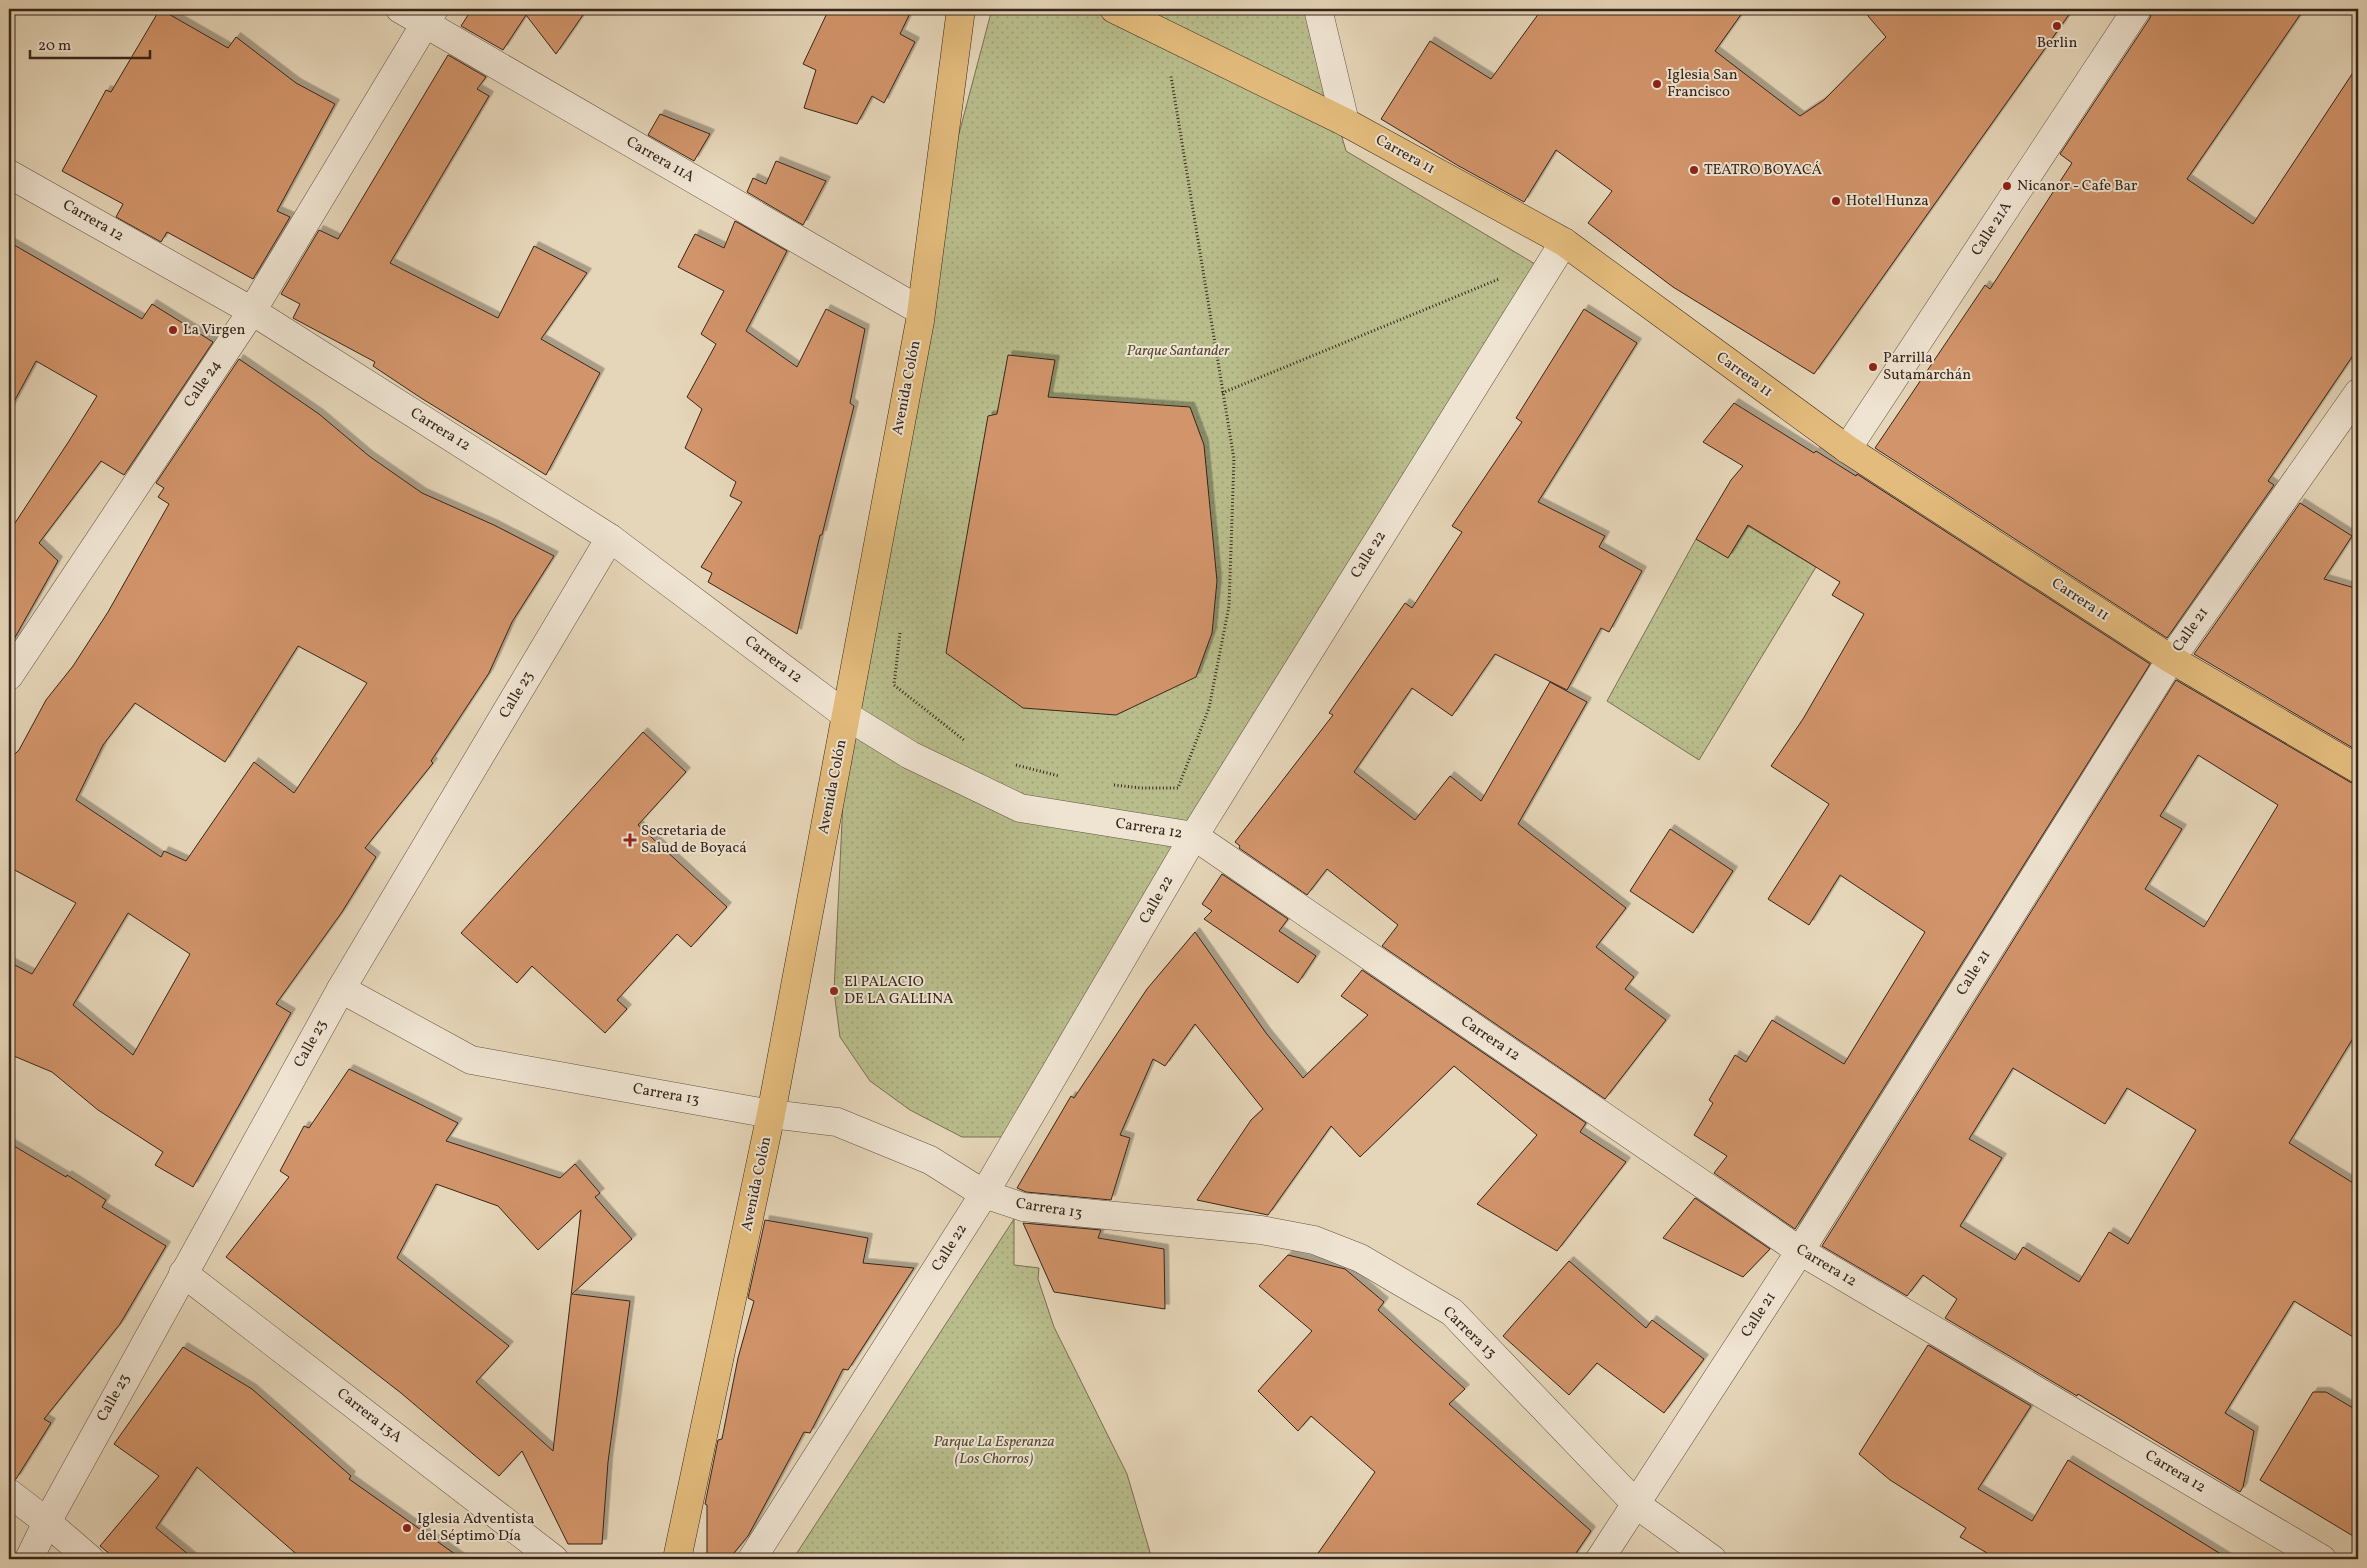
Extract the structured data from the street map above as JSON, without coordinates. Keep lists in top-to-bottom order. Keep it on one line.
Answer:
{"streets":{"main road":["Carrera 11","Avenida Colón"],"street":["Carrera 11A","Carrera 12","Calle 21A","Calle 24","Calle 22","Calle 21","Calle 23","Carrera 13","Carrera 13A"]},"crossings":[["Carrera 11","Calle 21A"],["Carrera 11","Calle 22"],["Carrera 11","Calle 21"],["Carrera 11A","Calle 24"],["Carrera 11A","Avenida Colón"],["Carrera 12","Calle 24"],["Carrera 12","Avenida Colón"],["Carrera 12","Calle 22"],["Carrera 12","Calle 21"],["Carrera 12","Calle 23"],["Avenida Colón","Carrera 13"],["Calle 22","Carrera 13"],["Calle 21","Carrera 13"],["Calle 23","Carrera 13"],["Calle 23","Carrera 13A"]],"parks":["Parque Santander","Parque La Esperanza (Los Chorros)"],"places":{"other":["Berlin","Iglesia San Francisco","TEATRO BOYACÁ","Nicanor - Cafe Bar","Hotel Hunza","La Virgen","Parrilla Sutamarchán","El PALACIO DE LA GALLINA","Iglesia Adventista del Séptimo Día"],"health":["Secretaria de Salud de Boyacá"]},"scale_bar":"20 m"}
